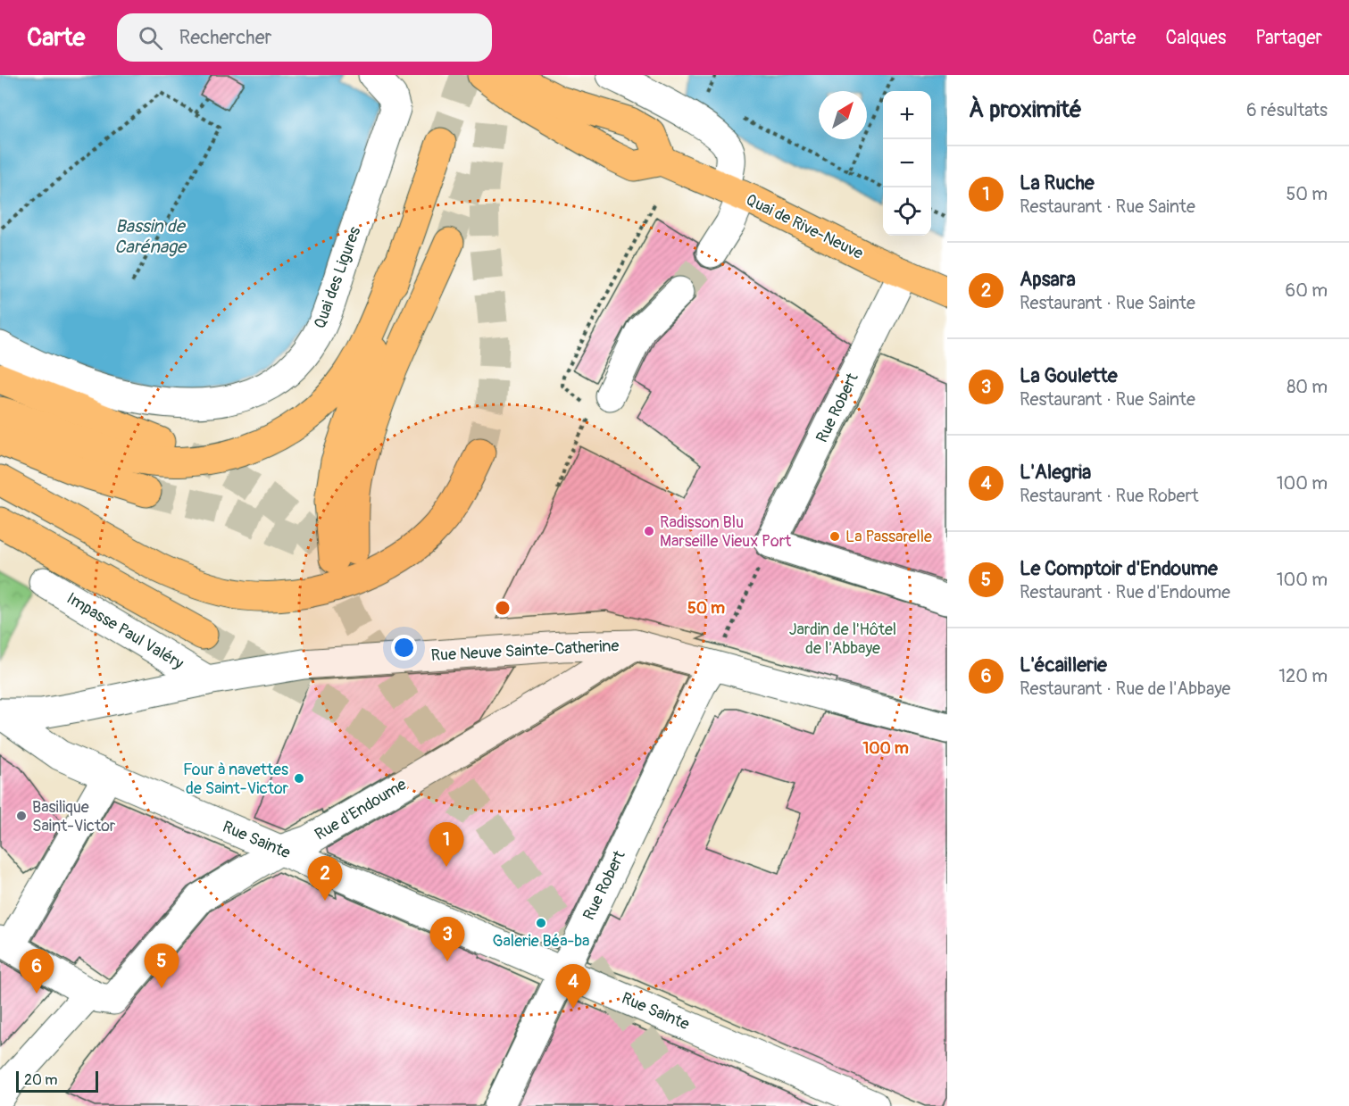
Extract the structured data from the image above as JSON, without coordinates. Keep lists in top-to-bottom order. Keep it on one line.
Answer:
{"streets":{"main road":["Quai de Rive-Neuve"],"street":["Quai des Ligures","Rue Robert","Impasse Paul Valéry","Rue Neuve Sainte-Catherine","Rue d'Endoume","Rue Sainte"]},"crossings":[["Quai de Rive-Neuve","Rue Robert"],["Rue Robert","Rue Neuve Sainte-Catherine"],["Rue Robert","Rue Sainte"],["Impasse Paul Valéry","Rue Neuve Sainte-Catherine"],["Rue Neuve Sainte-Catherine","Rue d'Endoume"],["Rue Neuve Sainte-Catherine","Rue Sainte"],["Rue d'Endoume","Rue Sainte"]],"water":["Bassin de Carénage"],"parks":["Jardin de l'Hôtel de l'Abbaye"],"places":["Radisson Blu Marseille Vieux Port","La Passarelle","Four à navettes de Saint-Victor","Basilique Saint-Victor","Galerie Béa-ba"],"scale_bar":"20 m","north":"top right","page":{"header":"Carte","search":"Rechercher","nav":["Carte","Calques","Partager"],"heading":["À proximité","6 résultats"],"map_buttons":["+","−"],"list":[{"mark":"1","name":"La Ruche","note":"Restaurant · Rue Sainte","value":"50 m"},{"mark":"2","name":"Apsara","note":"Restaurant · Rue Sainte","value":"60 m"},{"mark":"3","name":"La Goulette","note":"Restaurant · Rue Sainte","value":"80 m"},{"mark":"4","name":"L'Alegria","note":"Restaurant · Rue Robert","value":"100 m"},{"mark":"5","name":"Le Comptoir d'Endoume","note":"Restaurant · Rue d'Endoume","value":"100 m"},{"mark":"6","name":"L'écaillerie","note":"Restaurant · Rue de l'Abbaye","value":"120 m"}],"pins":["1","2","3","5","6","4"],"scale":"20 m"},"rings":["50 m","100 m"]}
